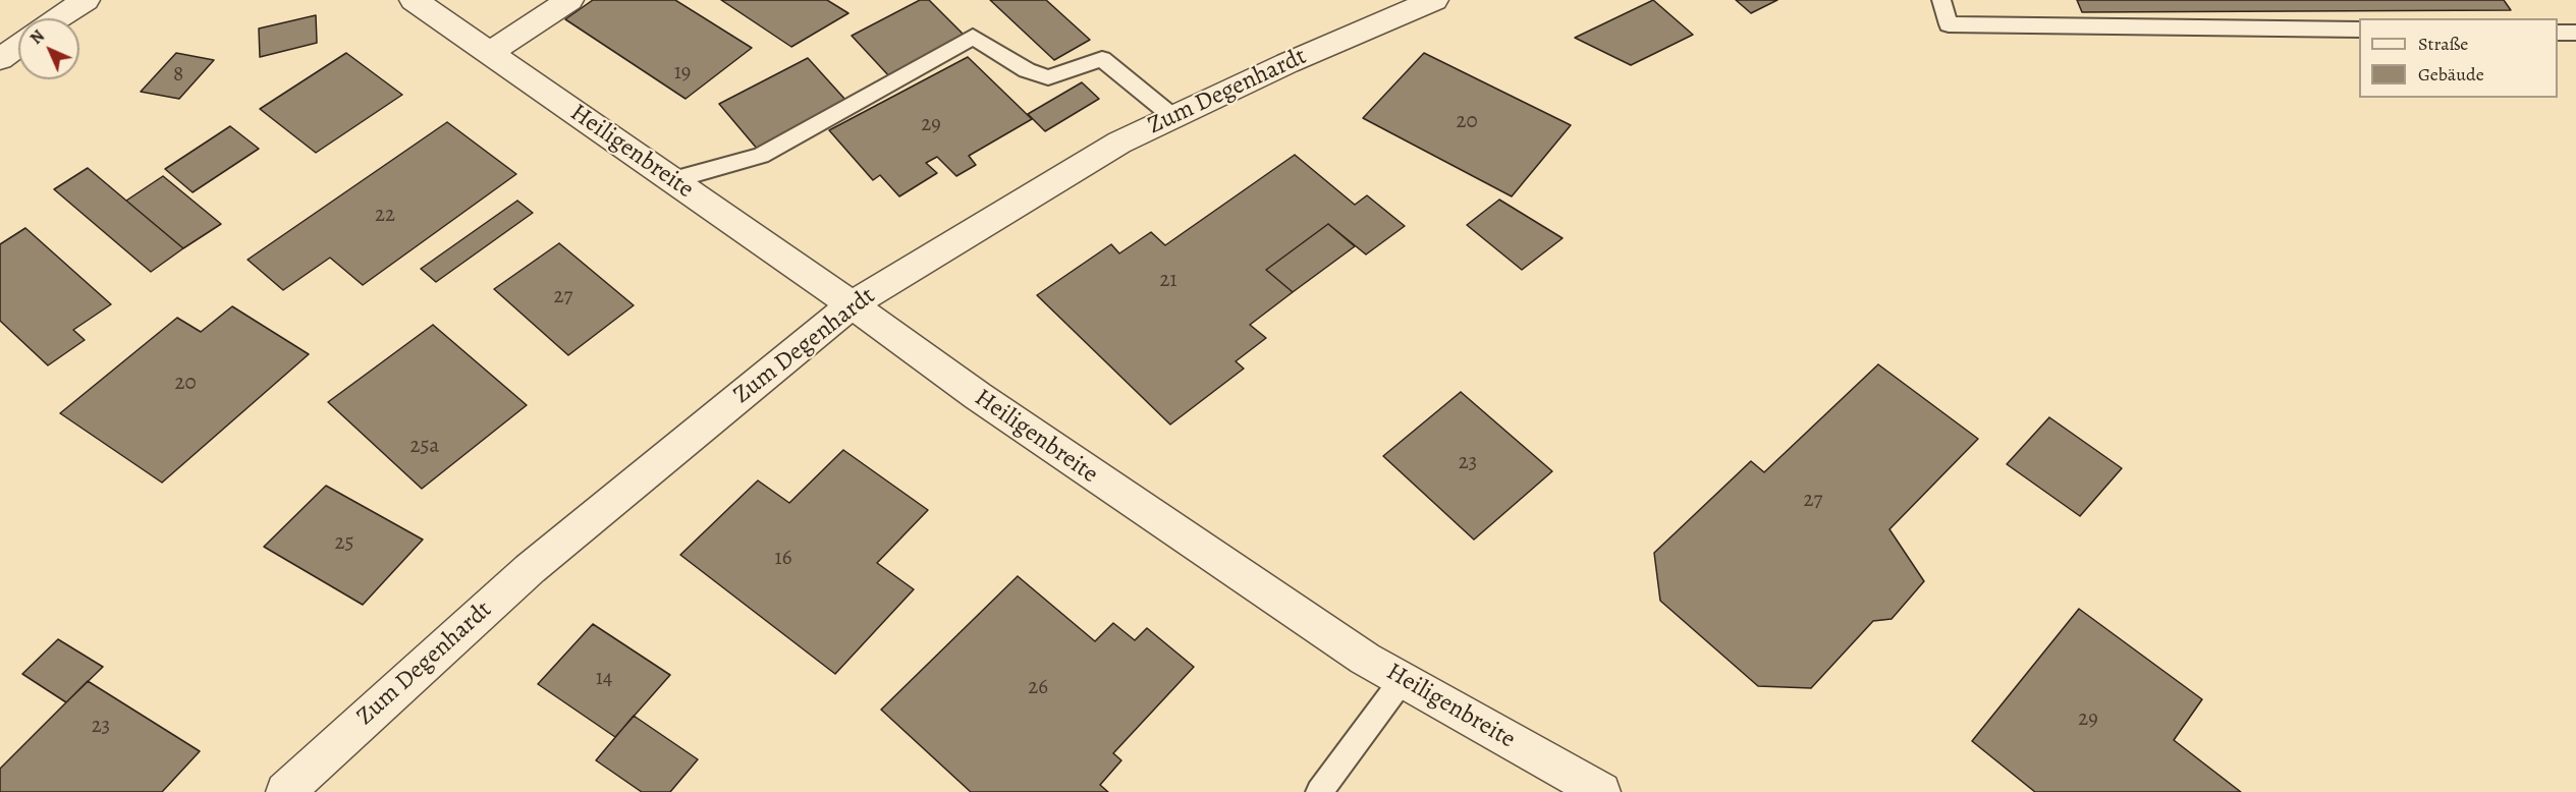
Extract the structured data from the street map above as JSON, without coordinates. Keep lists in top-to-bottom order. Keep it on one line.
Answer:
{"streets":{"street":["Zum Degenhardt","Heiligenbreite"]},"crossings":[["Zum Degenhardt","Heiligenbreite"]],"house_numbers":["19","8","20","29","22","21","27","20","25a","23","27","25","16","14","26","29","23"],"legend":["Straße","Gebäude"],"north":"top left"}
